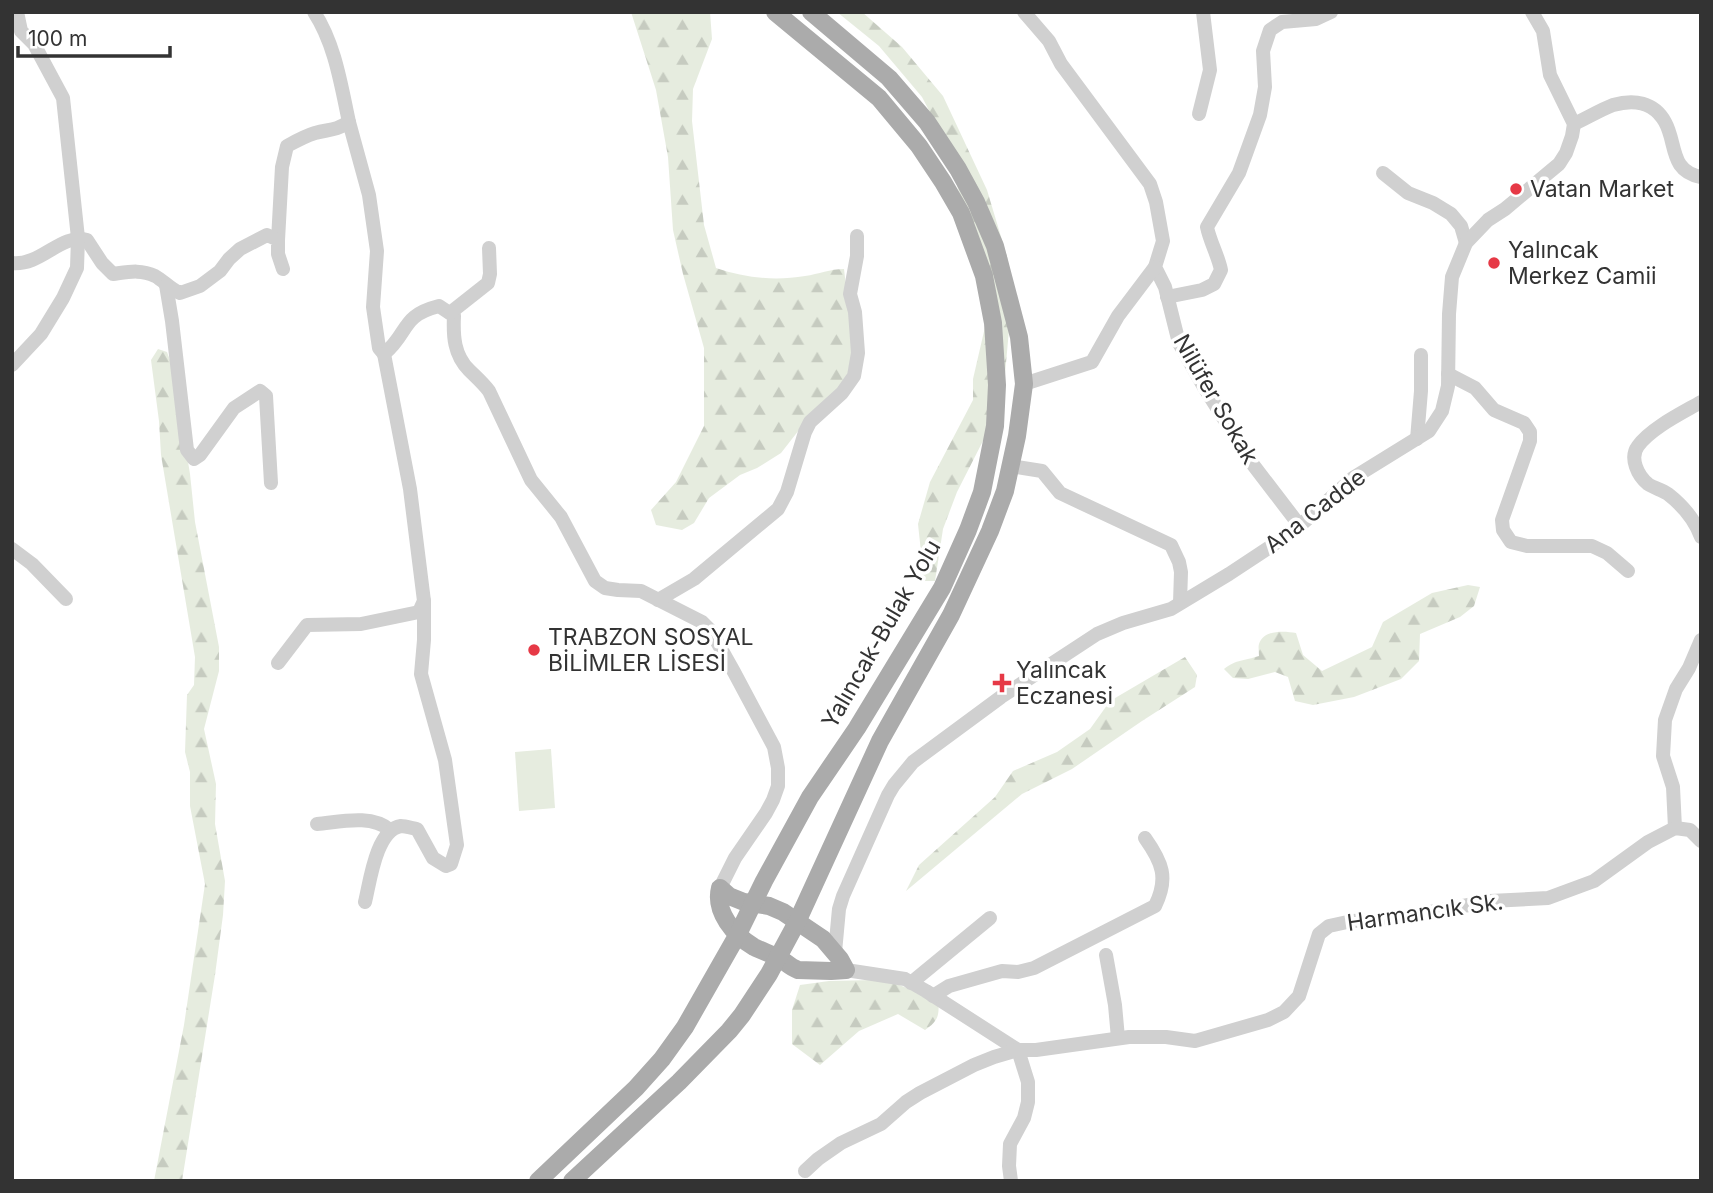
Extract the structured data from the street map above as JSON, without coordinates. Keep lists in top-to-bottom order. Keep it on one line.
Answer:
{"streets":{"main road":["Yalıncak-Bulak Yolu"],"street":["Nilüfer Sokak","Ana Cadde","Harmancık Sk."]},"crossings":[["Nilüfer Sokak","Ana Cadde"]],"places":{"other":["Vatan Market","Yalıncak Merkez Camii","TRABZON SOSYAL BİLİMLER LİSESİ"],"health":["Yalıncak Eczanesi"]},"scale_bar":"100 m"}
